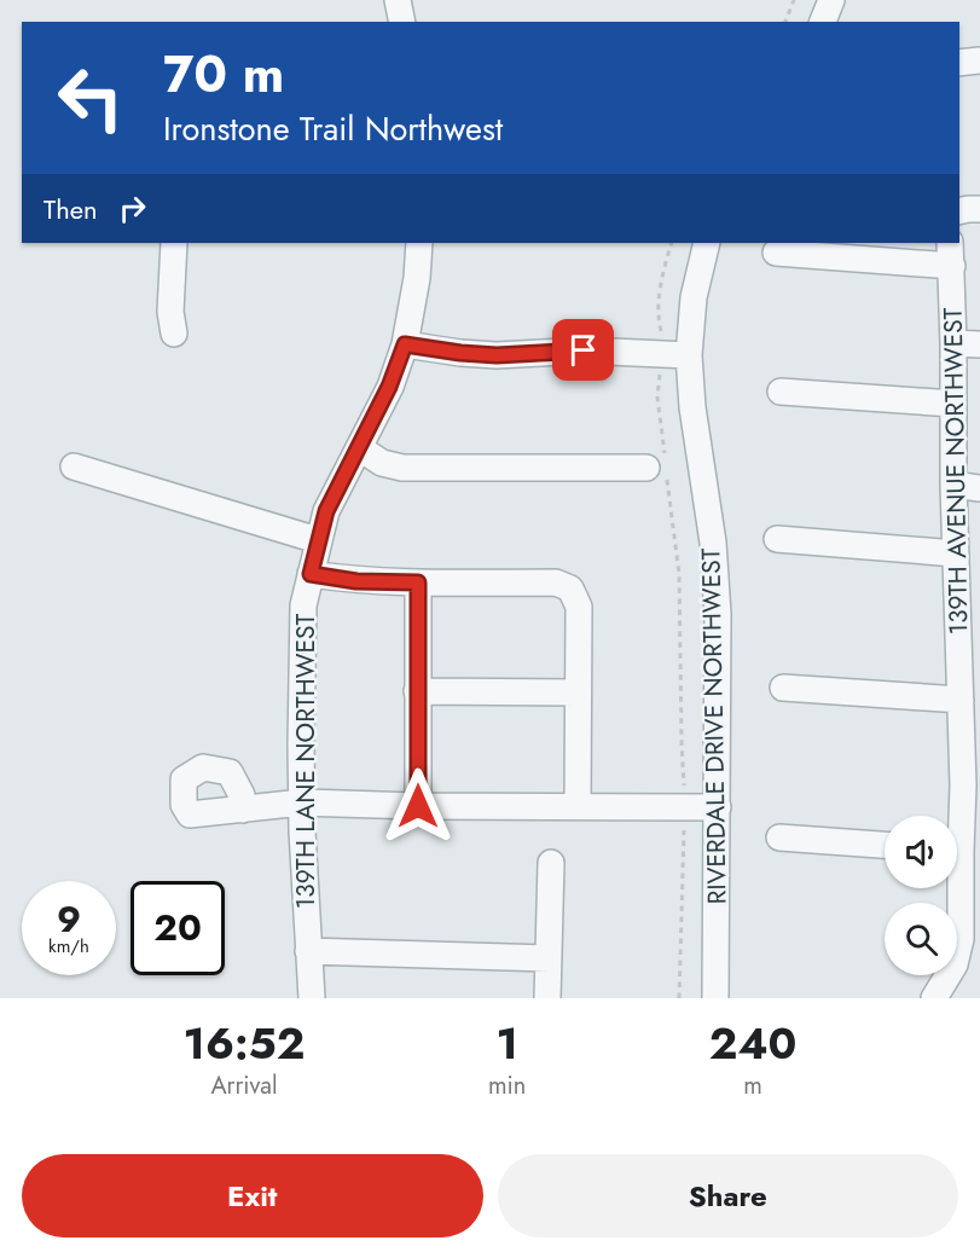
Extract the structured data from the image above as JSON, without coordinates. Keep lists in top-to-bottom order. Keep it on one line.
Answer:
{"streets":{"street":["139TH AVENUE NORTHWEST","RIVERDALE DRIVE NORTHWEST","139TH LANE NORTHWEST"]},"page":{"turn":["70 m","Ironstone Trail Northwest"],"then":"Then","speed":"9 km/h","limit":"20","eta":["16:52","Arrival","1","min","240","m"],"buttons":["Exit","Share"]}}
